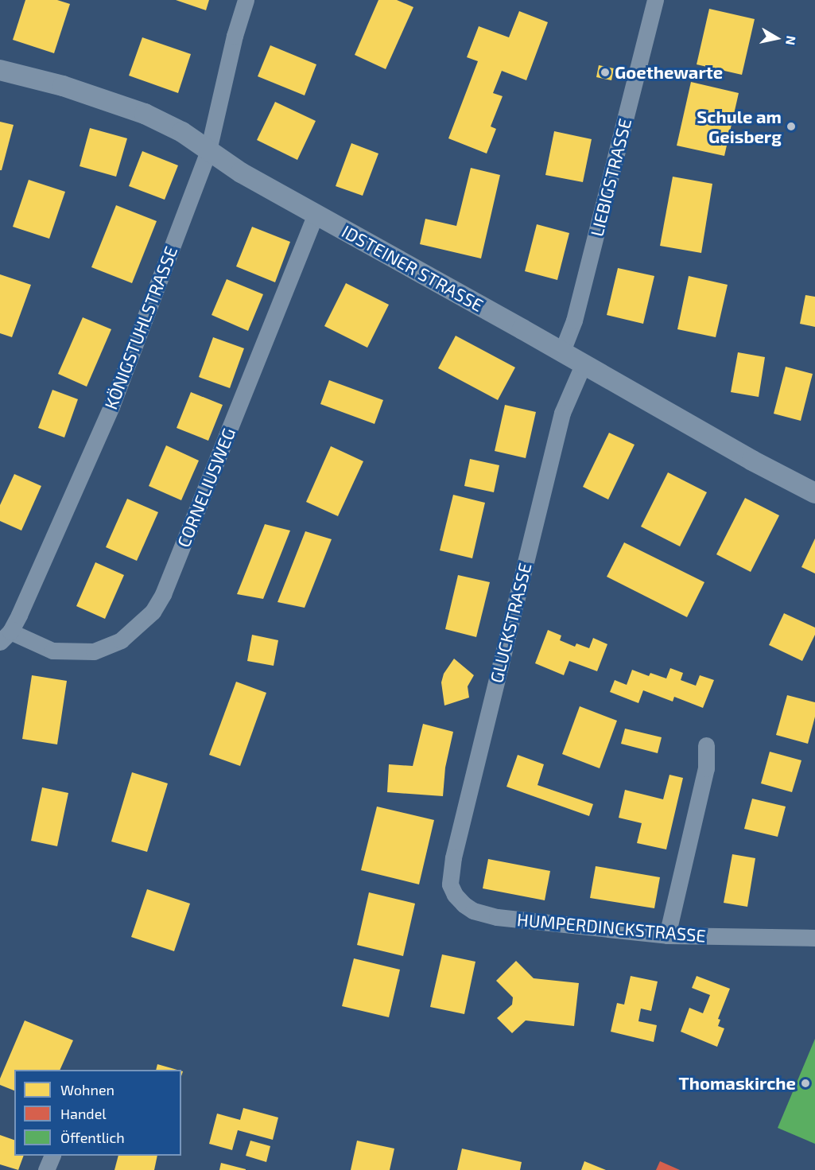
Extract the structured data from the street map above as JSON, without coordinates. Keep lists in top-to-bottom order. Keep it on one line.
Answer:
{"streets":{"street":["LIEBIGSTRASSE","IDSTEINER STRASSE","KÖNIGSTUHLSTRASSE","CORNELIUSWEG","GLUCKSTRASSE","HUMPERDINCKSTRASSE"]},"crossings":[["LIEBIGSTRASSE","IDSTEINER STRASSE"],["IDSTEINER STRASSE","KÖNIGSTUHLSTRASSE"],["IDSTEINER STRASSE","CORNELIUSWEG"],["IDSTEINER STRASSE","GLUCKSTRASSE"],["KÖNIGSTUHLSTRASSE","CORNELIUSWEG"],["GLUCKSTRASSE","HUMPERDINCKSTRASSE"]],"places":["Goethewarte","Schule am Geisberg","Thomaskirche"],"legend":["Wohnen","Handel","Öffentlich"],"north":"right"}
